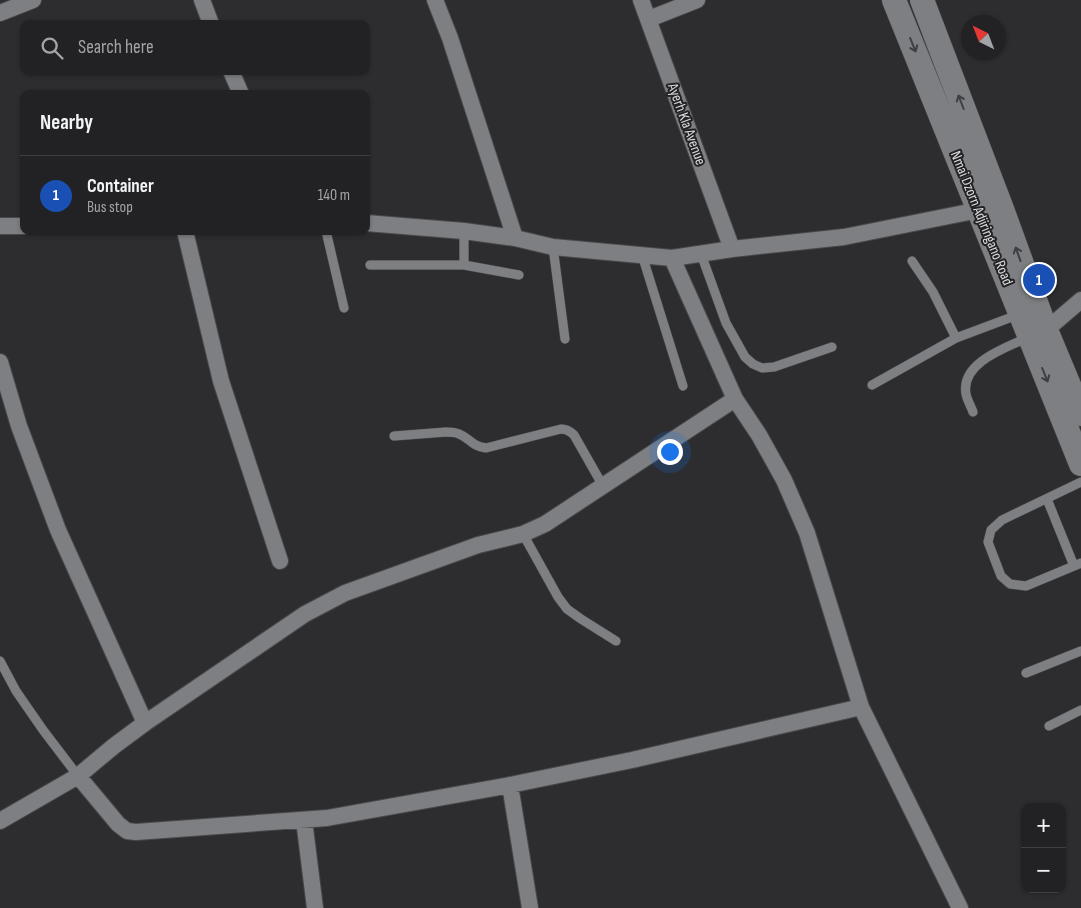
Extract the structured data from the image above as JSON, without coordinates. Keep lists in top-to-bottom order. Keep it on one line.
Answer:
{"streets":{"main road":["Nmai Dzorn Adjiringano Road"],"street":["Ayerh Kla Avenue"]},"north":"top left","page":{"search":"Search here","heading":"Nearby","list":[{"mark":"1","name":"Container","note":"Bus stop","value":"140 m"}],"pins":"1","map_buttons":["+","−"]}}
